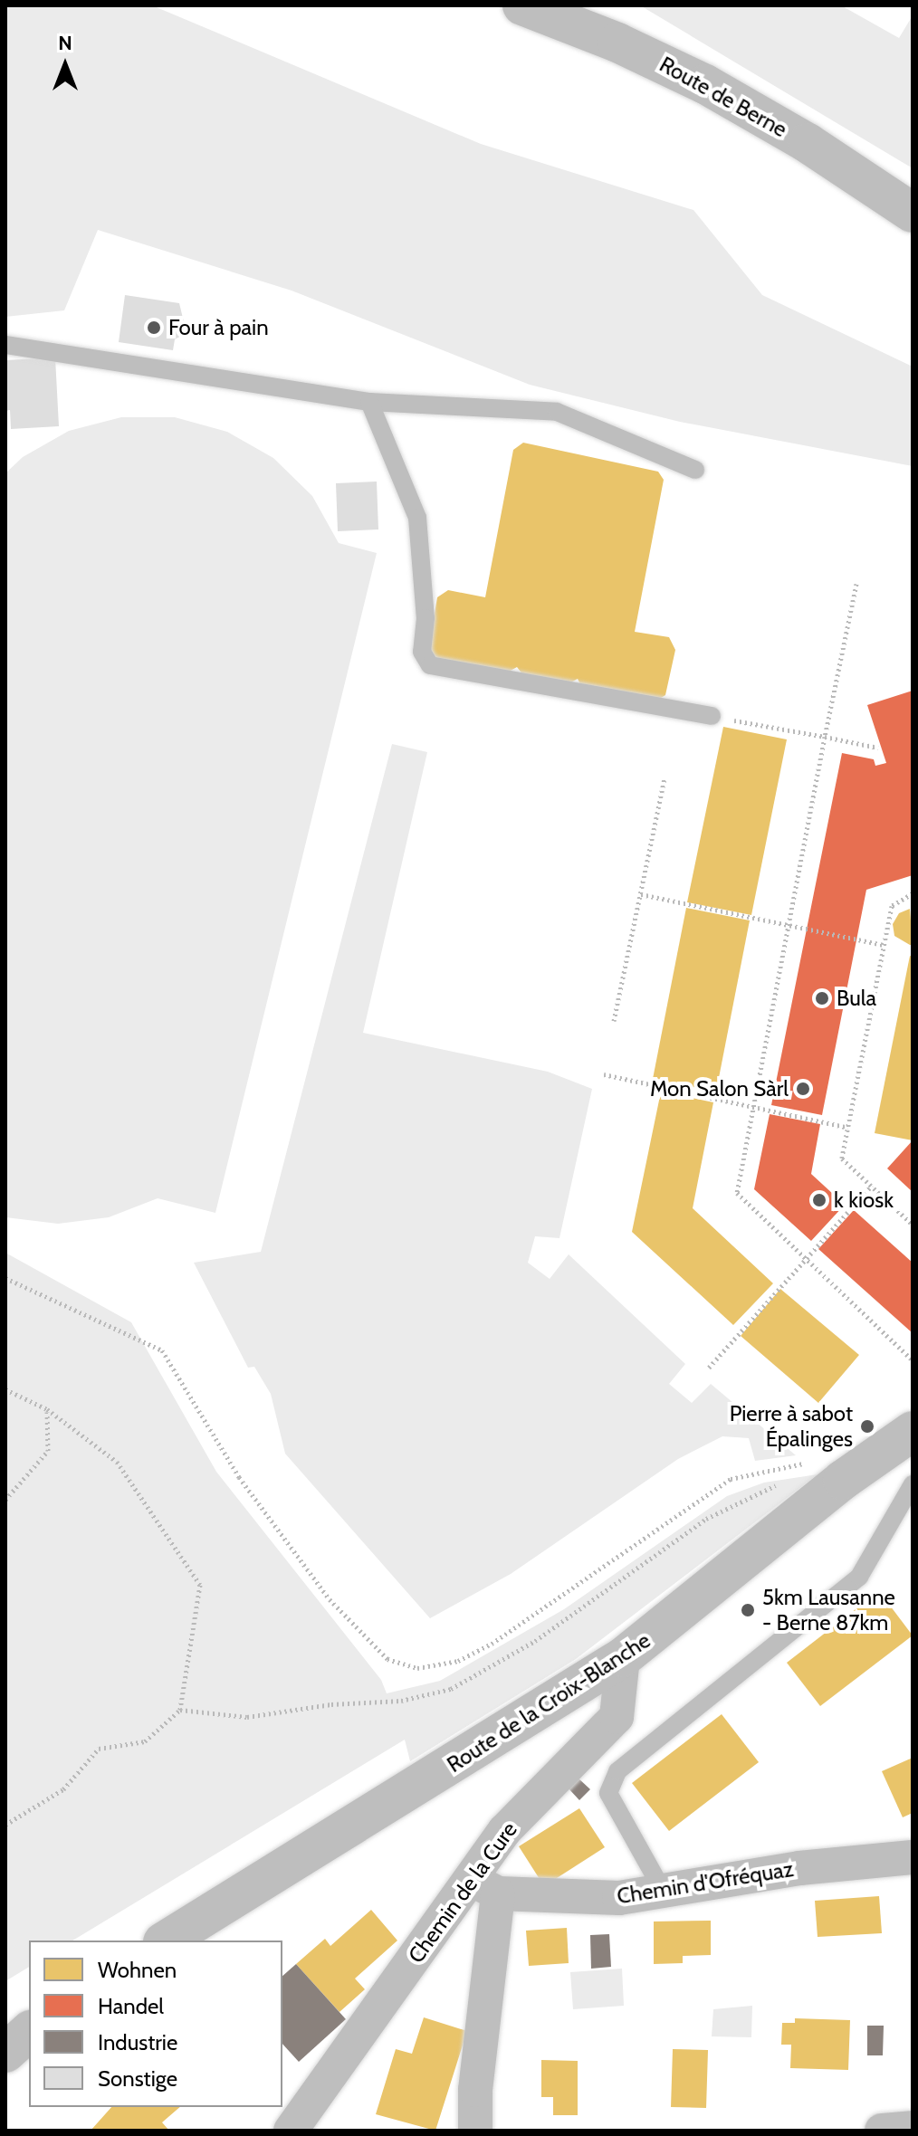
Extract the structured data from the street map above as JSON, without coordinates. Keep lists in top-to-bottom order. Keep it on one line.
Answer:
{"streets":{"street":["Route de Berne","Route de la Croix-Blanche","Chemin d'Ofréquaz","Chemin de la Cure"]},"crossings":[["Route de la Croix-Blanche","Chemin de la Cure"],["Chemin d'Ofréquaz","Chemin de la Cure"]],"places":["Four à pain","Bula","Mon Salon Sàrl","k kiosk","Pierre à sabot Épalinges","5km Lausanne - Berne 87km"],"legend":["Wohnen","Handel","Industrie","Sonstige"],"north":"top"}
